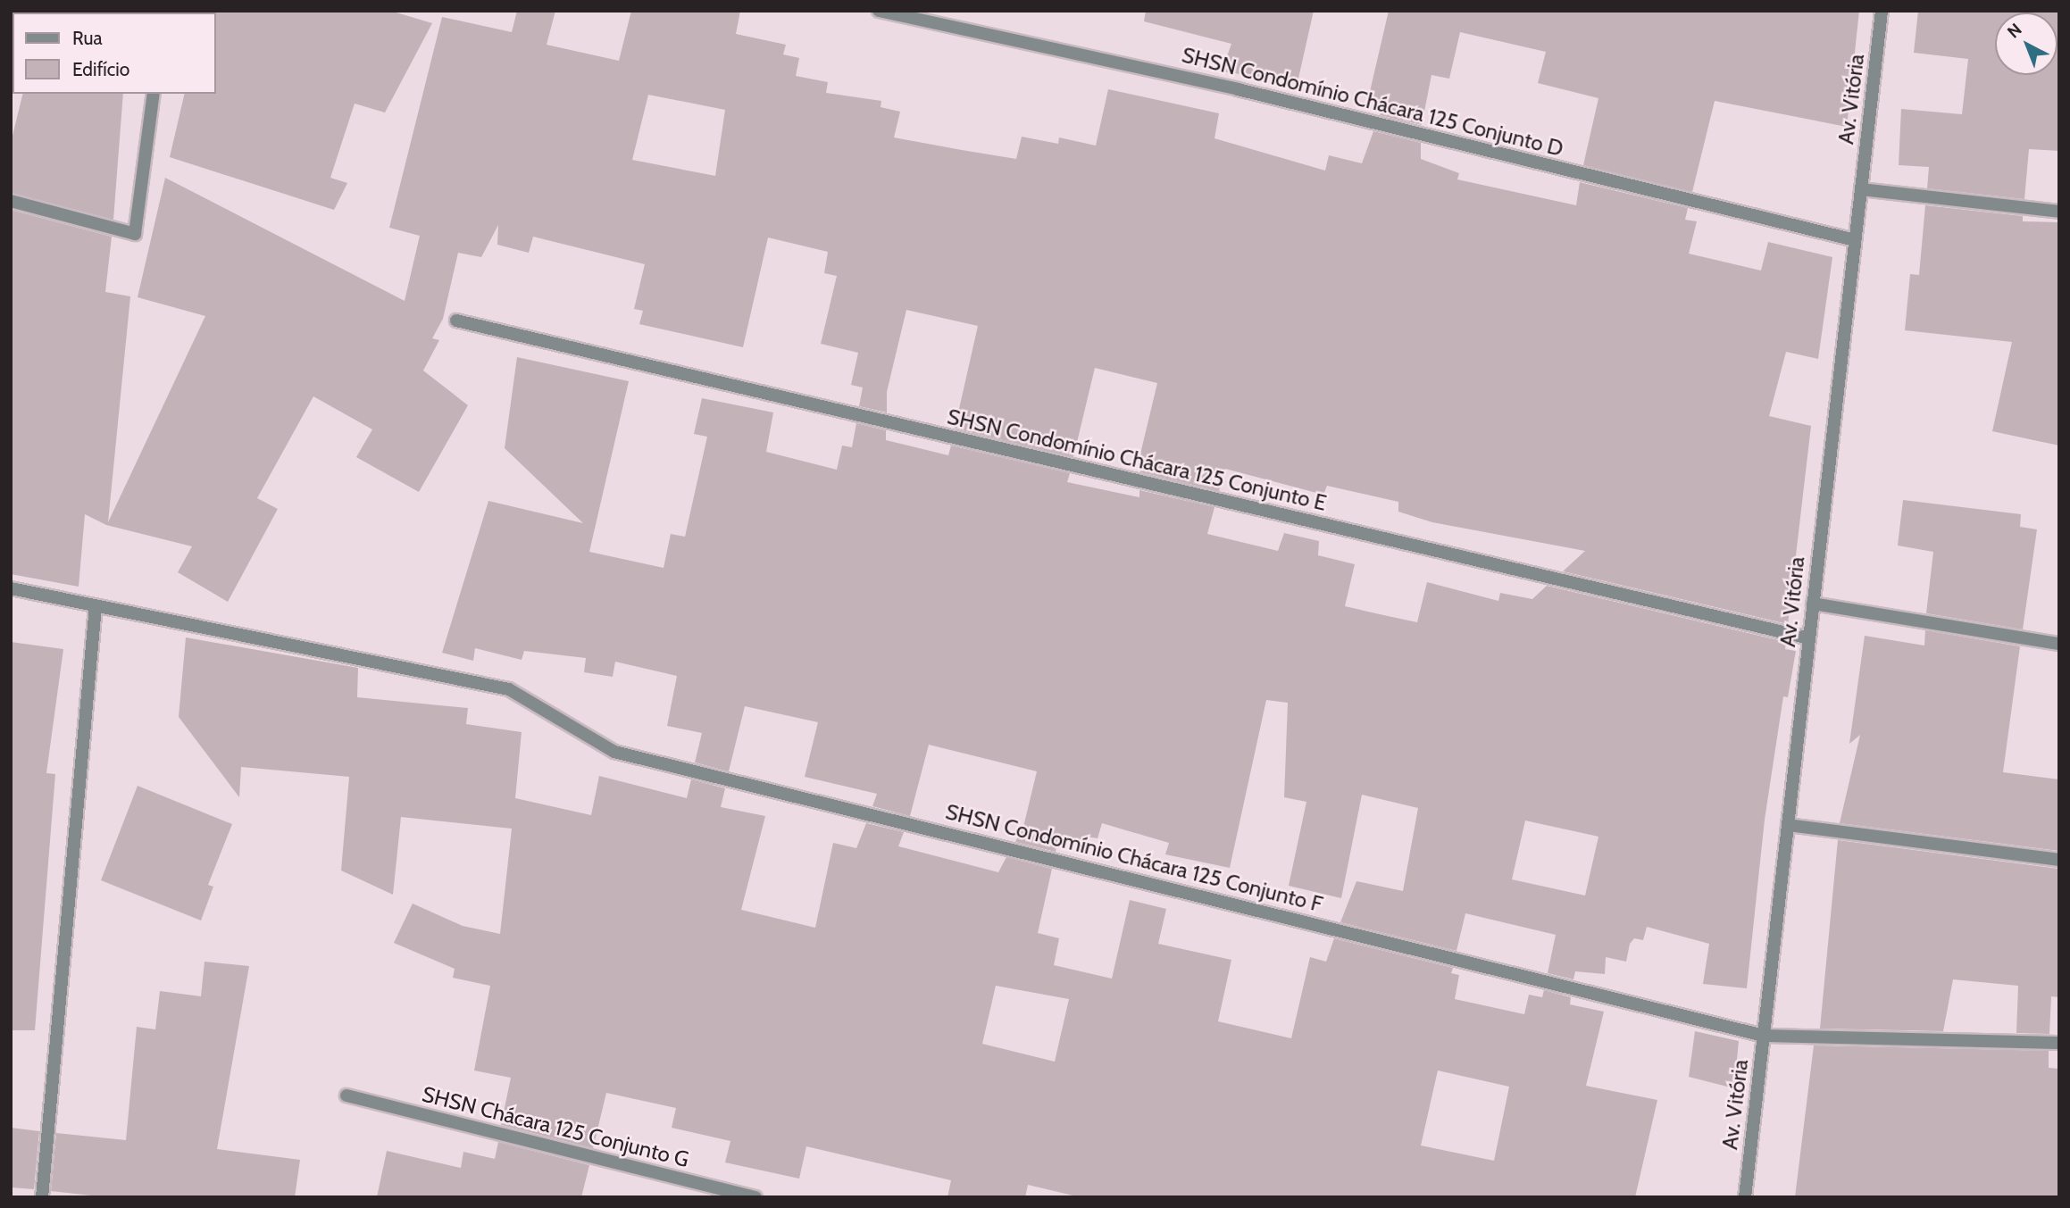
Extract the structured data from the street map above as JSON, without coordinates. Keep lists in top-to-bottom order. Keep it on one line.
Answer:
{"streets":{"street":["Av. Vitória","SHSN Condomínio Chácara 125 Conjunto D","SHSN Condomínio Chácara 125 Conjunto E","SHSN Condomínio Chácara 125 Conjunto F","SHSN Chácara 125 Conjunto G"]},"crossings":[["Av. Vitória","SHSN Condomínio Chácara 125 Conjunto D"],["Av. Vitória","SHSN Condomínio Chácara 125 Conjunto E"],["Av. Vitória","SHSN Condomínio Chácara 125 Conjunto F"]],"legend":["Rua","Edifício"],"north":"top left"}
